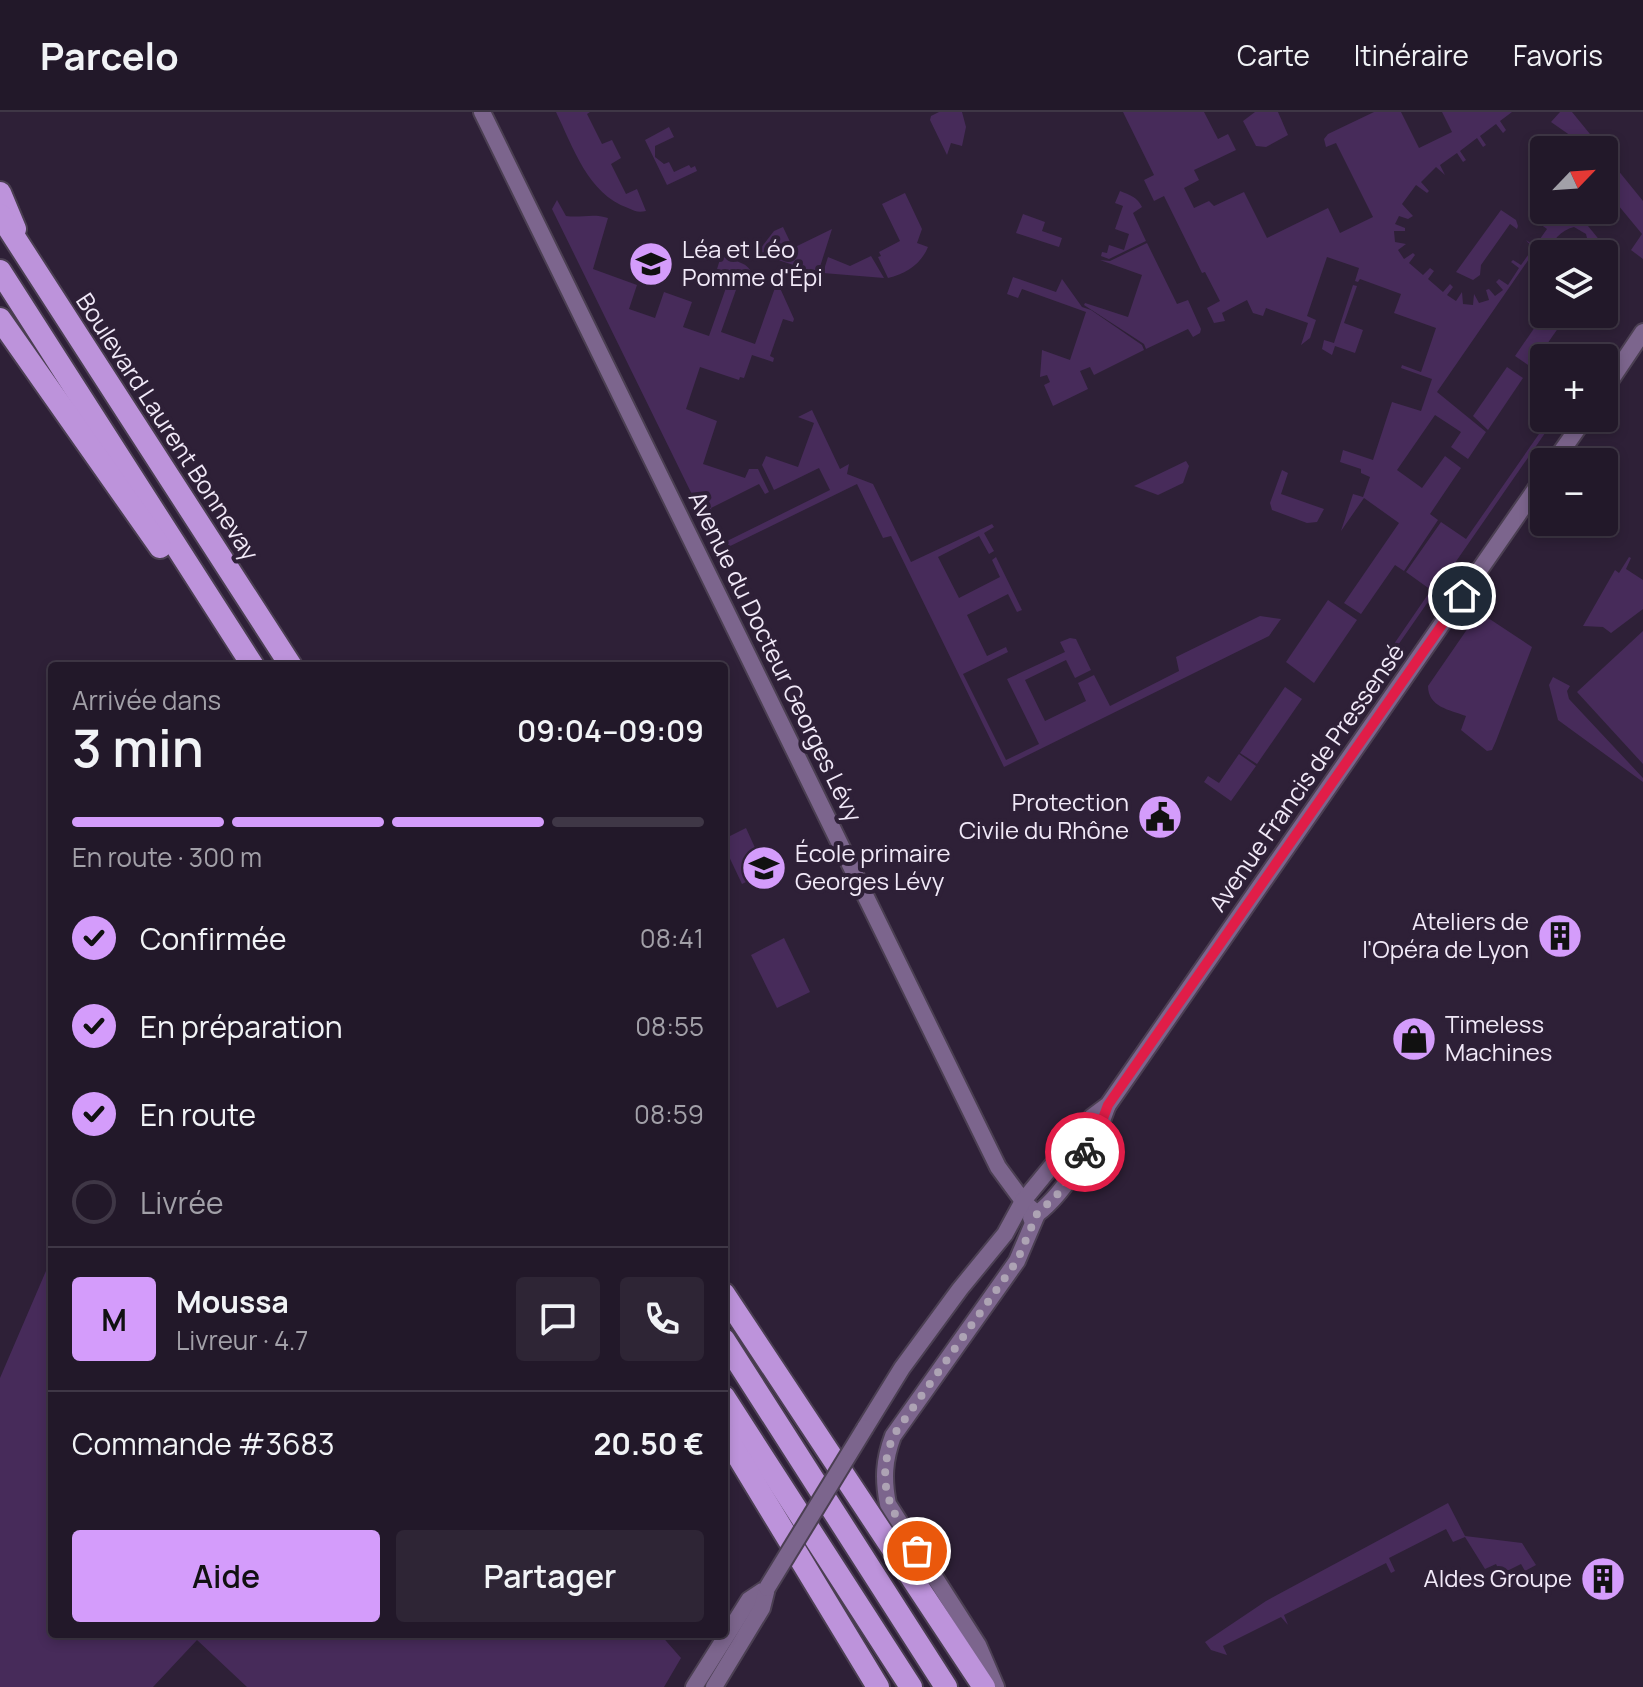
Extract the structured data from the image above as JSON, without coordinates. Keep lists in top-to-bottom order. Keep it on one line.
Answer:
{"streets":{"highway":["Boulevard Laurent Bonnevay"],"street":["Avenue du Docteur Georges Lévy","Avenue Francis de Pressensé"]},"crossings":[["Avenue du Docteur Georges Lévy","Avenue Francis de Pressensé"]],"places":{"school or university":["Léa et Léo Pomme d'Épi","École primaire Georges Lévy"],"public building":["Protection Civile du Rhône"],"building":["Ateliers de l'Opéra de Lyon","Aldes Groupe"],"shop":["Timeless Machines"]},"north":"top right","page":{"header":"Parcelo","nav":["Carte","Itinéraire","Favoris"],"map_buttons":["+","−"],"heading":["3 min","Arrivée dans","09:04–09:09"],"panel":["Moussa","Livreur · 4.7","Commande #3683","20.50 €"],"bar":"En route · 300 m","list":[["Confirmée","08:41"],["En préparation","08:55"],["En route","08:59"],"Livrée"],"round":"M","buttons":["Aide","Partager"]}}
